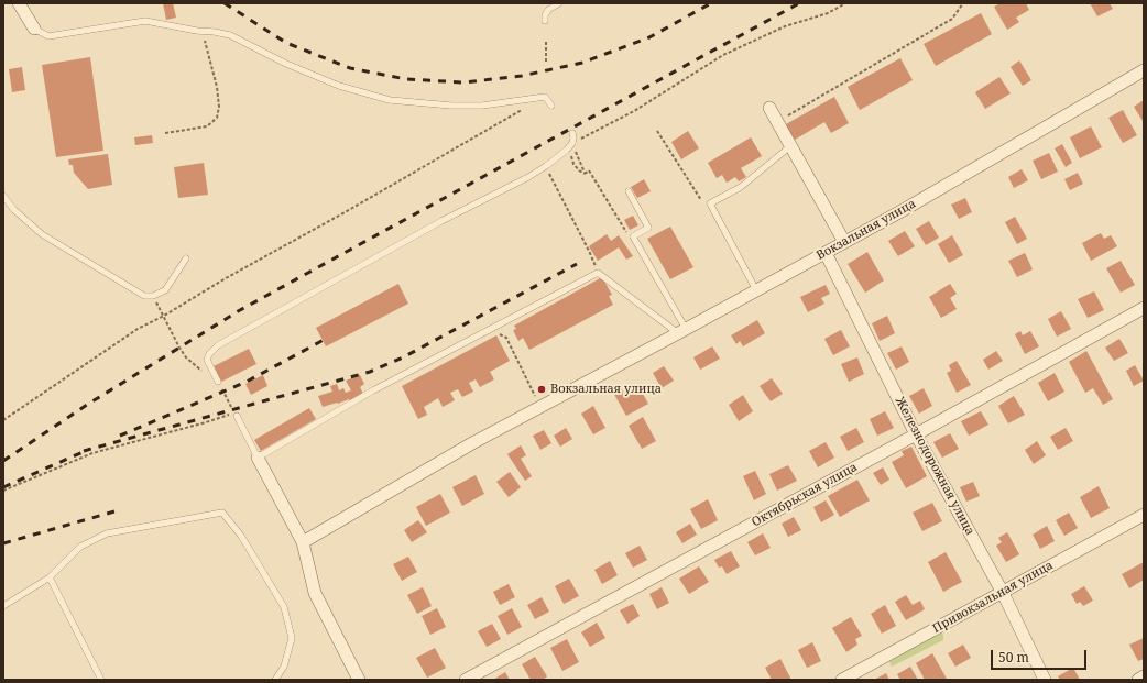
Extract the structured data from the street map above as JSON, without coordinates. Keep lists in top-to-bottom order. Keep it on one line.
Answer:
{"streets":{"street":["Вокзальная улица","Железнодорожная улица","Октябрьская улица","Привокзальная улица"]},"crossings":[["Вокзальная улица","Железнодорожная улица"],["Железнодорожная улица","Октябрьская улица"],["Железнодорожная улица","Привокзальная улица"]],"places":["Вокзальная улица"],"scale_bar":"50 m"}
